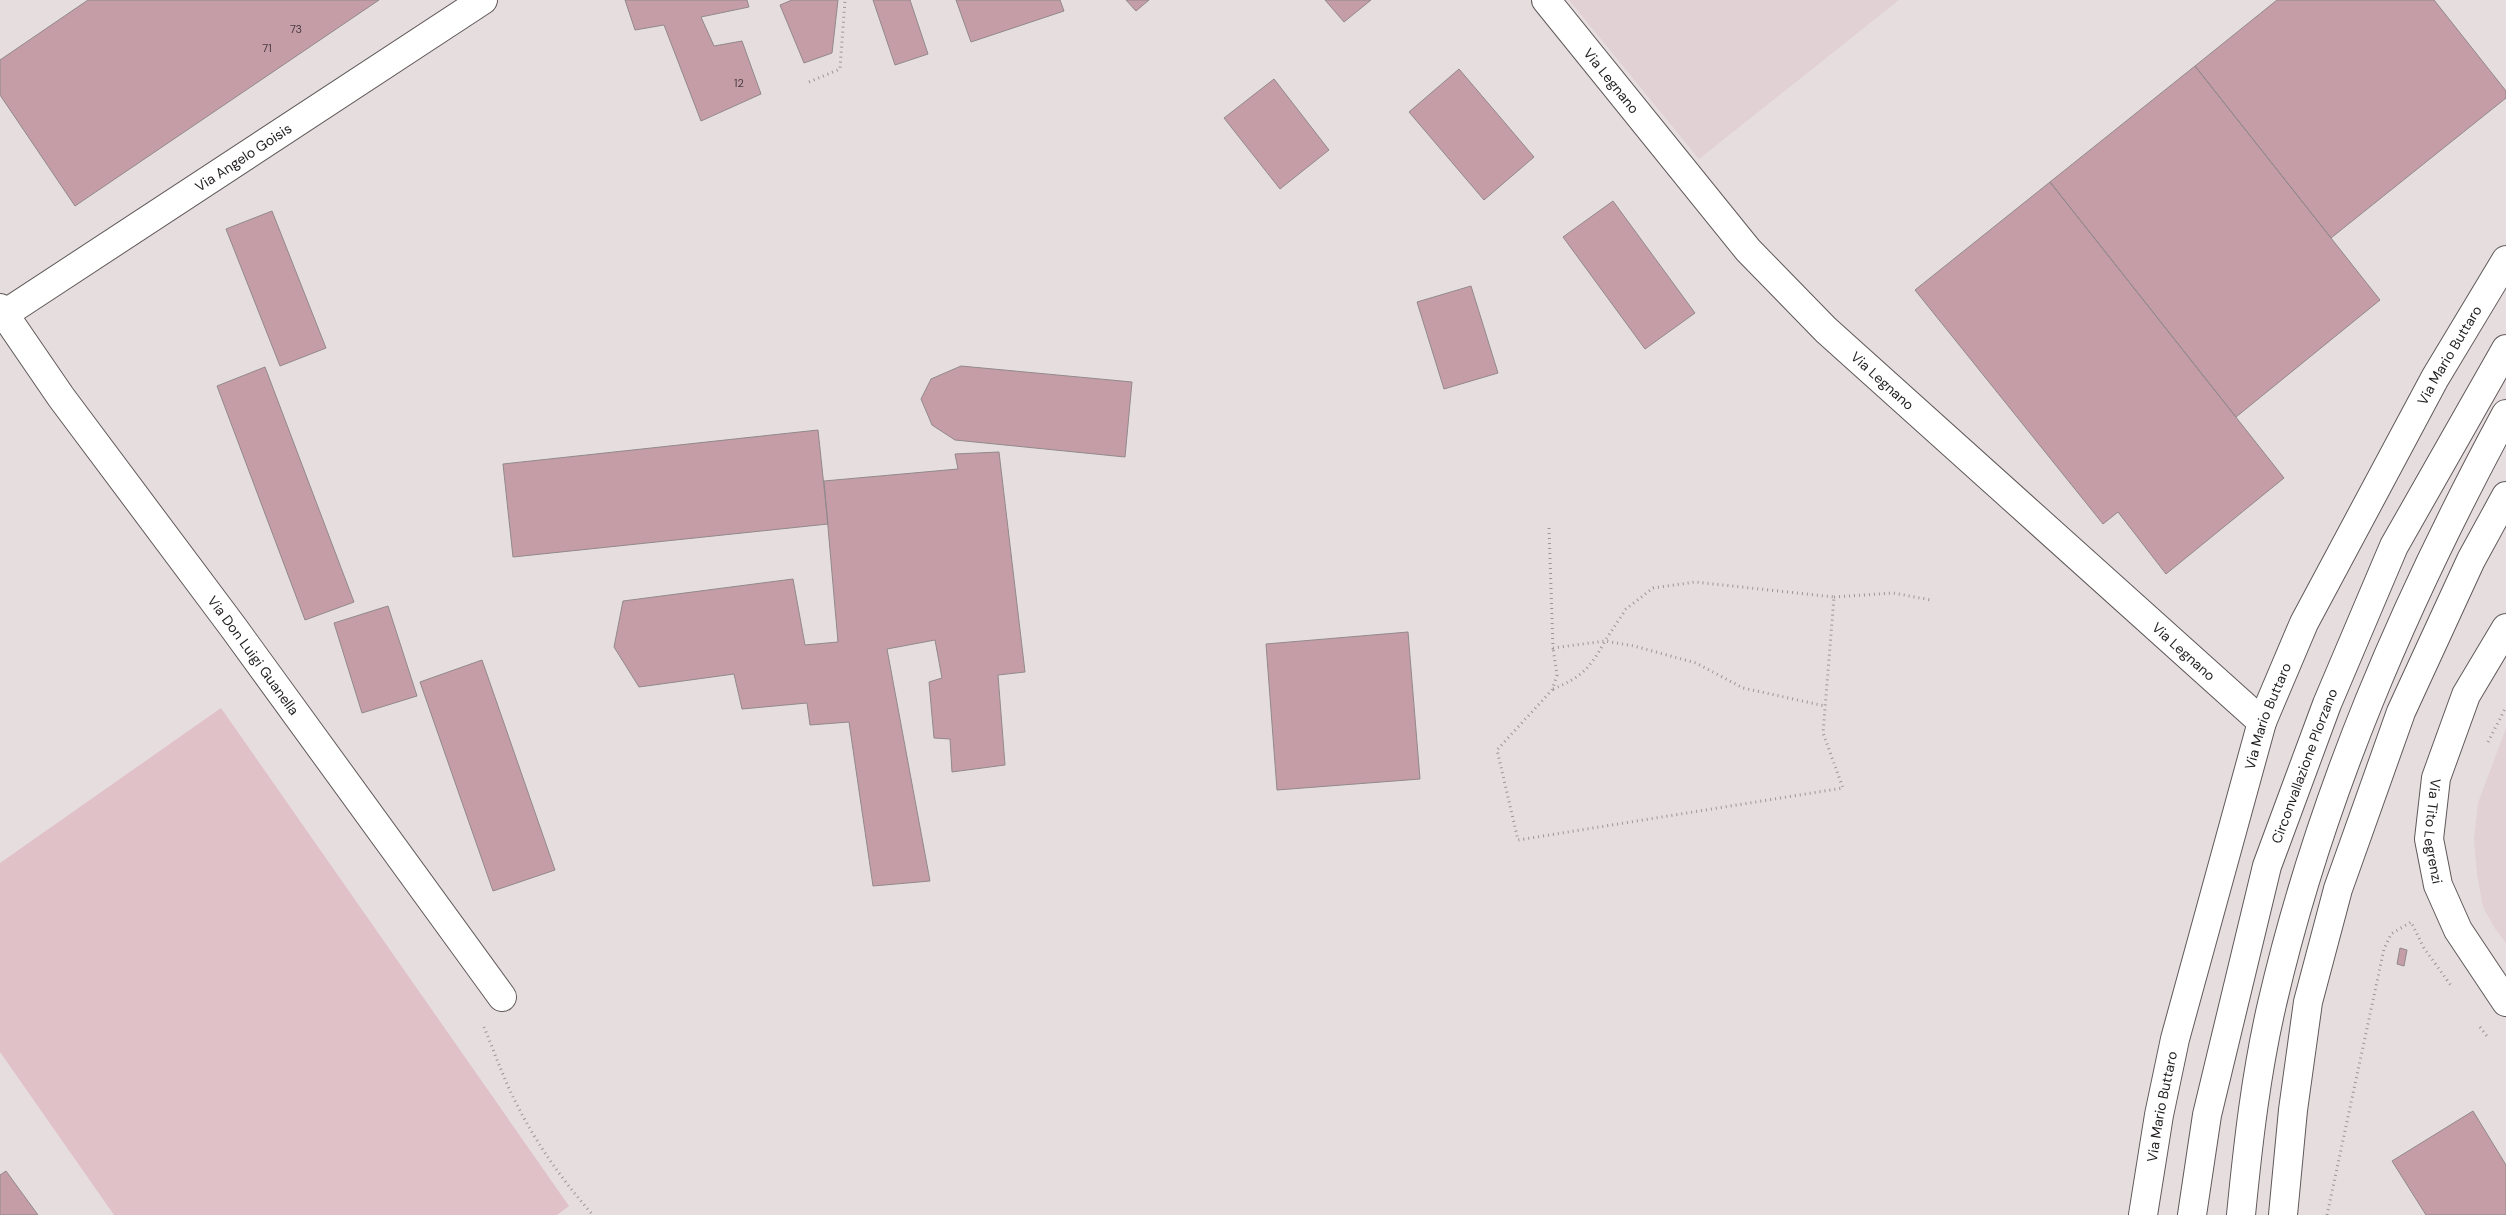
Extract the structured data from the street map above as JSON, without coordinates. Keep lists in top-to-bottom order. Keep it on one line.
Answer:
{"streets":{"main road":["Via Legnano","Via Angelo Goisis","Via Mario Buttaro","Via Don Luigi Guanella","Circonvallazione Plorzano","Via Tito Legrenzi"]},"crossings":[["Via Legnano","Via Mario Buttaro"],["Via Angelo Goisis","Via Don Luigi Guanella"]],"house_numbers":["73","71","12"]}
